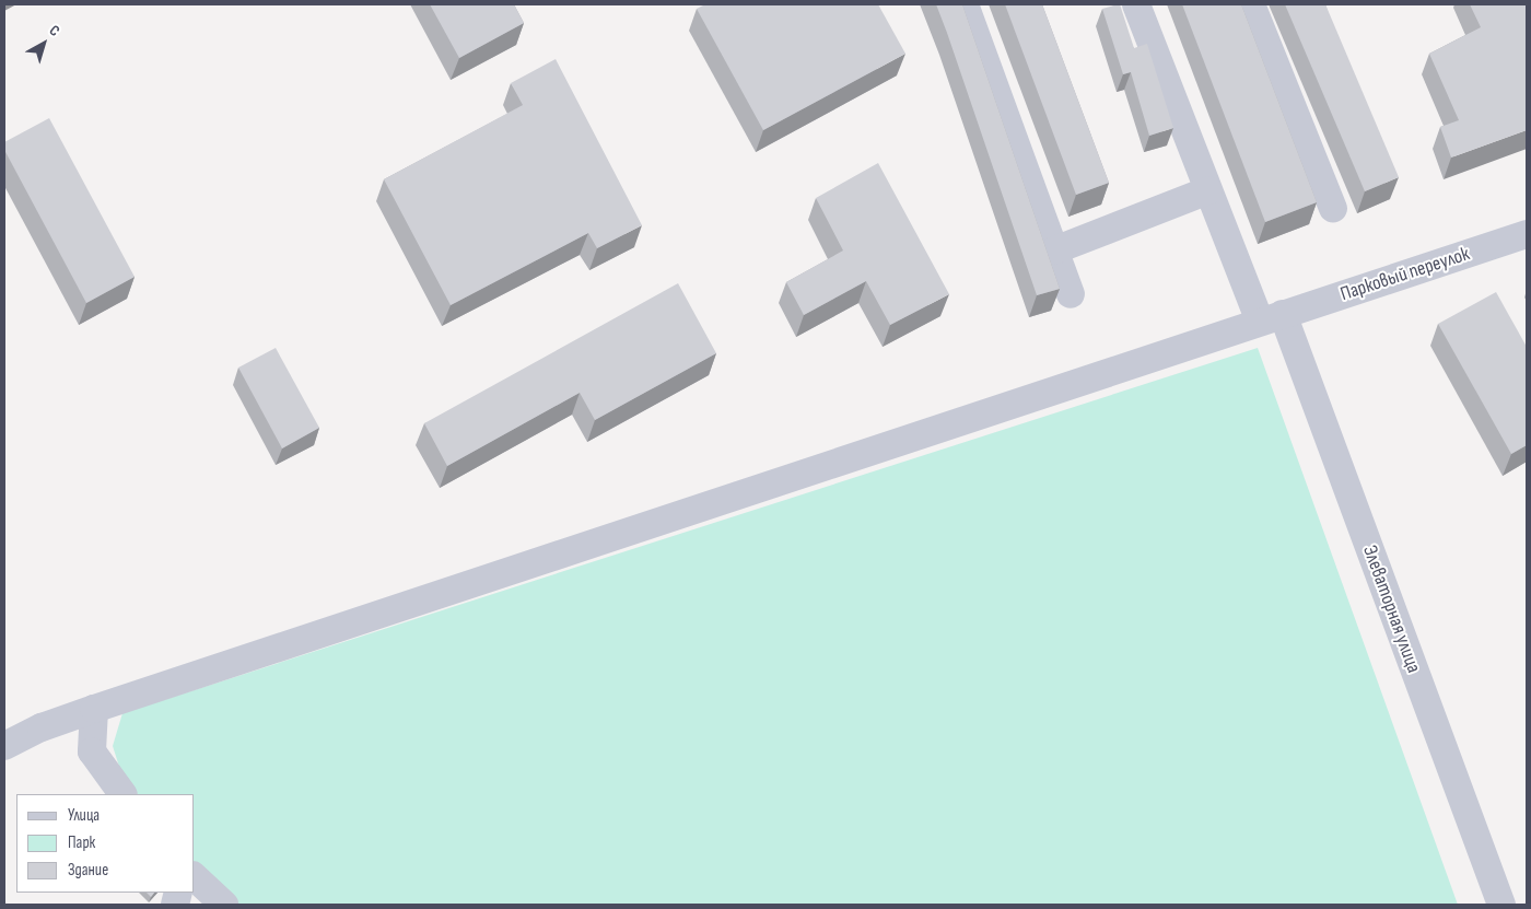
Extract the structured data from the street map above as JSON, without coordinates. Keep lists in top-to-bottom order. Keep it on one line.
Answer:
{"streets":{"street":["Парковый переулок","Элеваторная улица"]},"crossings":[["Парковый переулок","Элеваторная улица"]],"legend":["Улица","Парк","Здание"],"north":"top right"}
